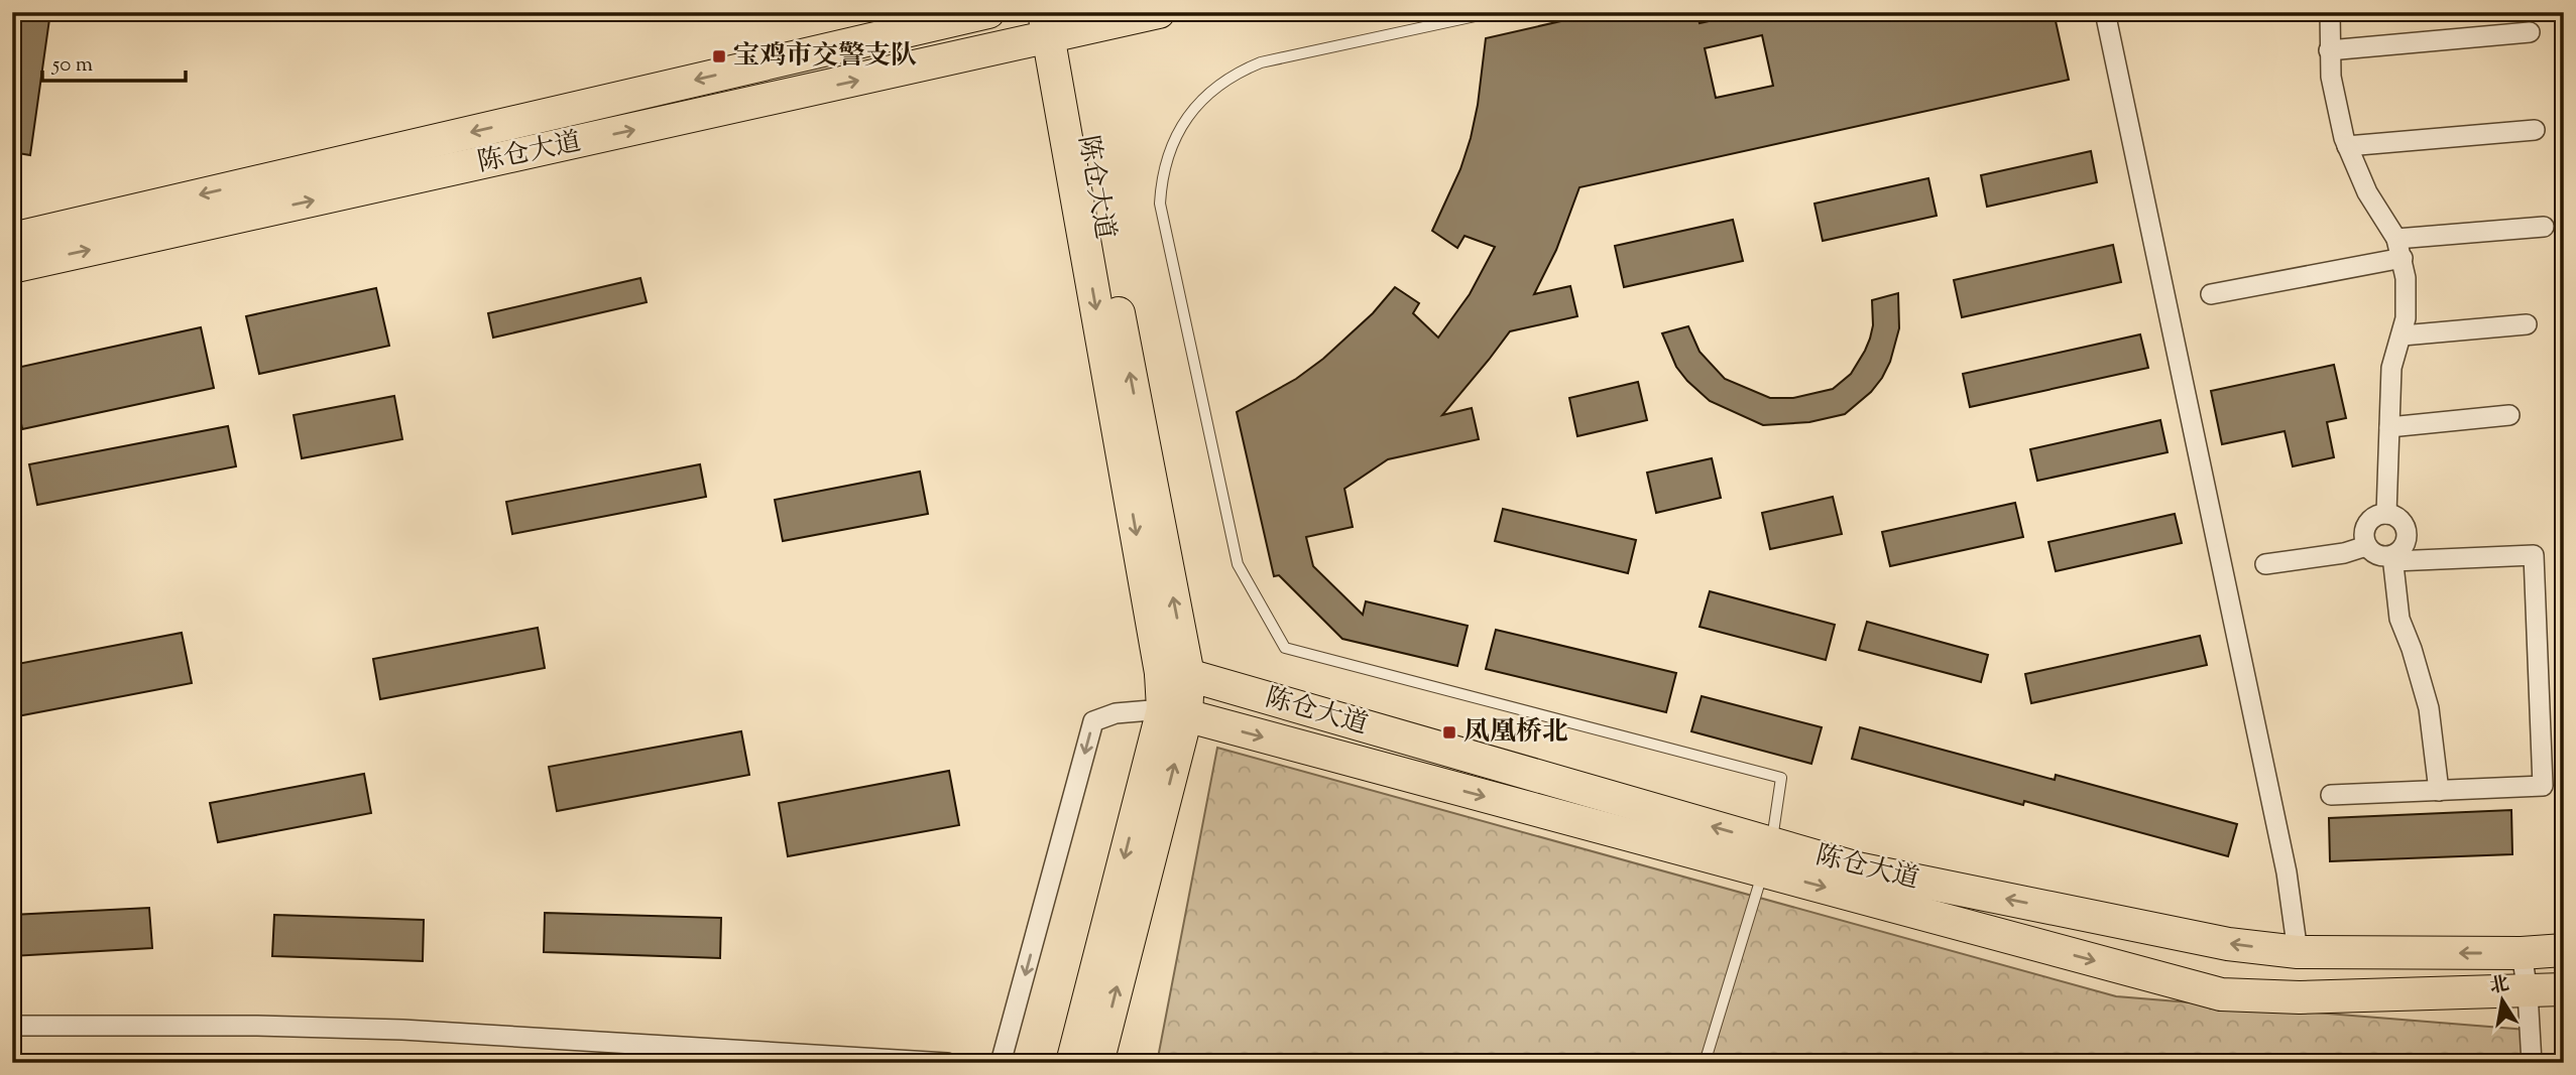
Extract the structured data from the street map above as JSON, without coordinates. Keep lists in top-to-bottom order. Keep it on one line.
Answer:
{"streets":{"main road":["陈仓大道"]},"places":{"transit":["宝鸡市交警支队","凤凰桥北"]},"scale_bar":"50 m","north":"top"}
